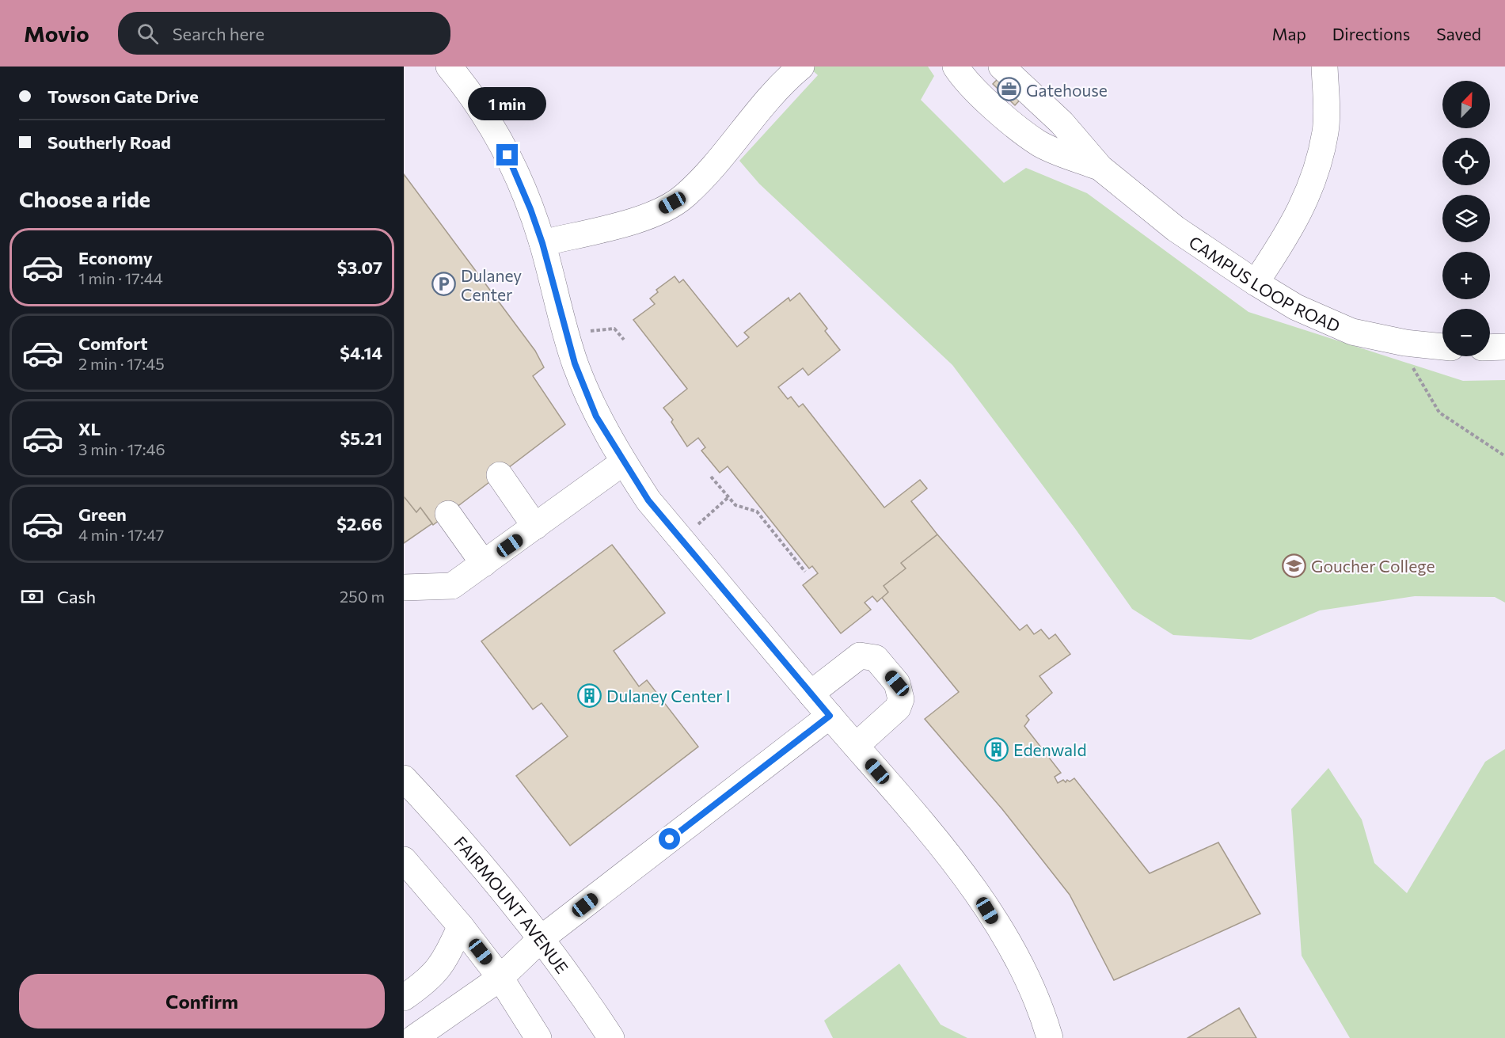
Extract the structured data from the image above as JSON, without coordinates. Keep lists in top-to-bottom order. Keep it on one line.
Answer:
{"streets":{"street":["CAMPUS LOOP ROAD","FAIRMOUNT AVENUE"]},"places":{"office":["Gatehouse"],"parking":["Dulaney Center"],"school or university":["Goucher College"],"building":["Dulaney Center I","Edenwald"]},"north":"top right","page":{"header":"Movio","search":"Search here","nav":["Map","Directions","Saved"],"banner":["Towson Gate Drive","Southerly Road"],"map_buttons":["+","−"],"bubble":"1 min","heading":"Choose a ride","list":[{"name":"Economy","note":"1 min · 17:44","value":"$3.07"},{"name":"Comfort","note":"2 min · 17:45","value":"$4.14"},{"name":"XL","note":"3 min · 17:46","value":"$5.21"},{"name":"Green","note":"4 min · 17:47","value":"$2.66"}],"pay":["Cash","250 m"],"buttons":"Confirm"}}
